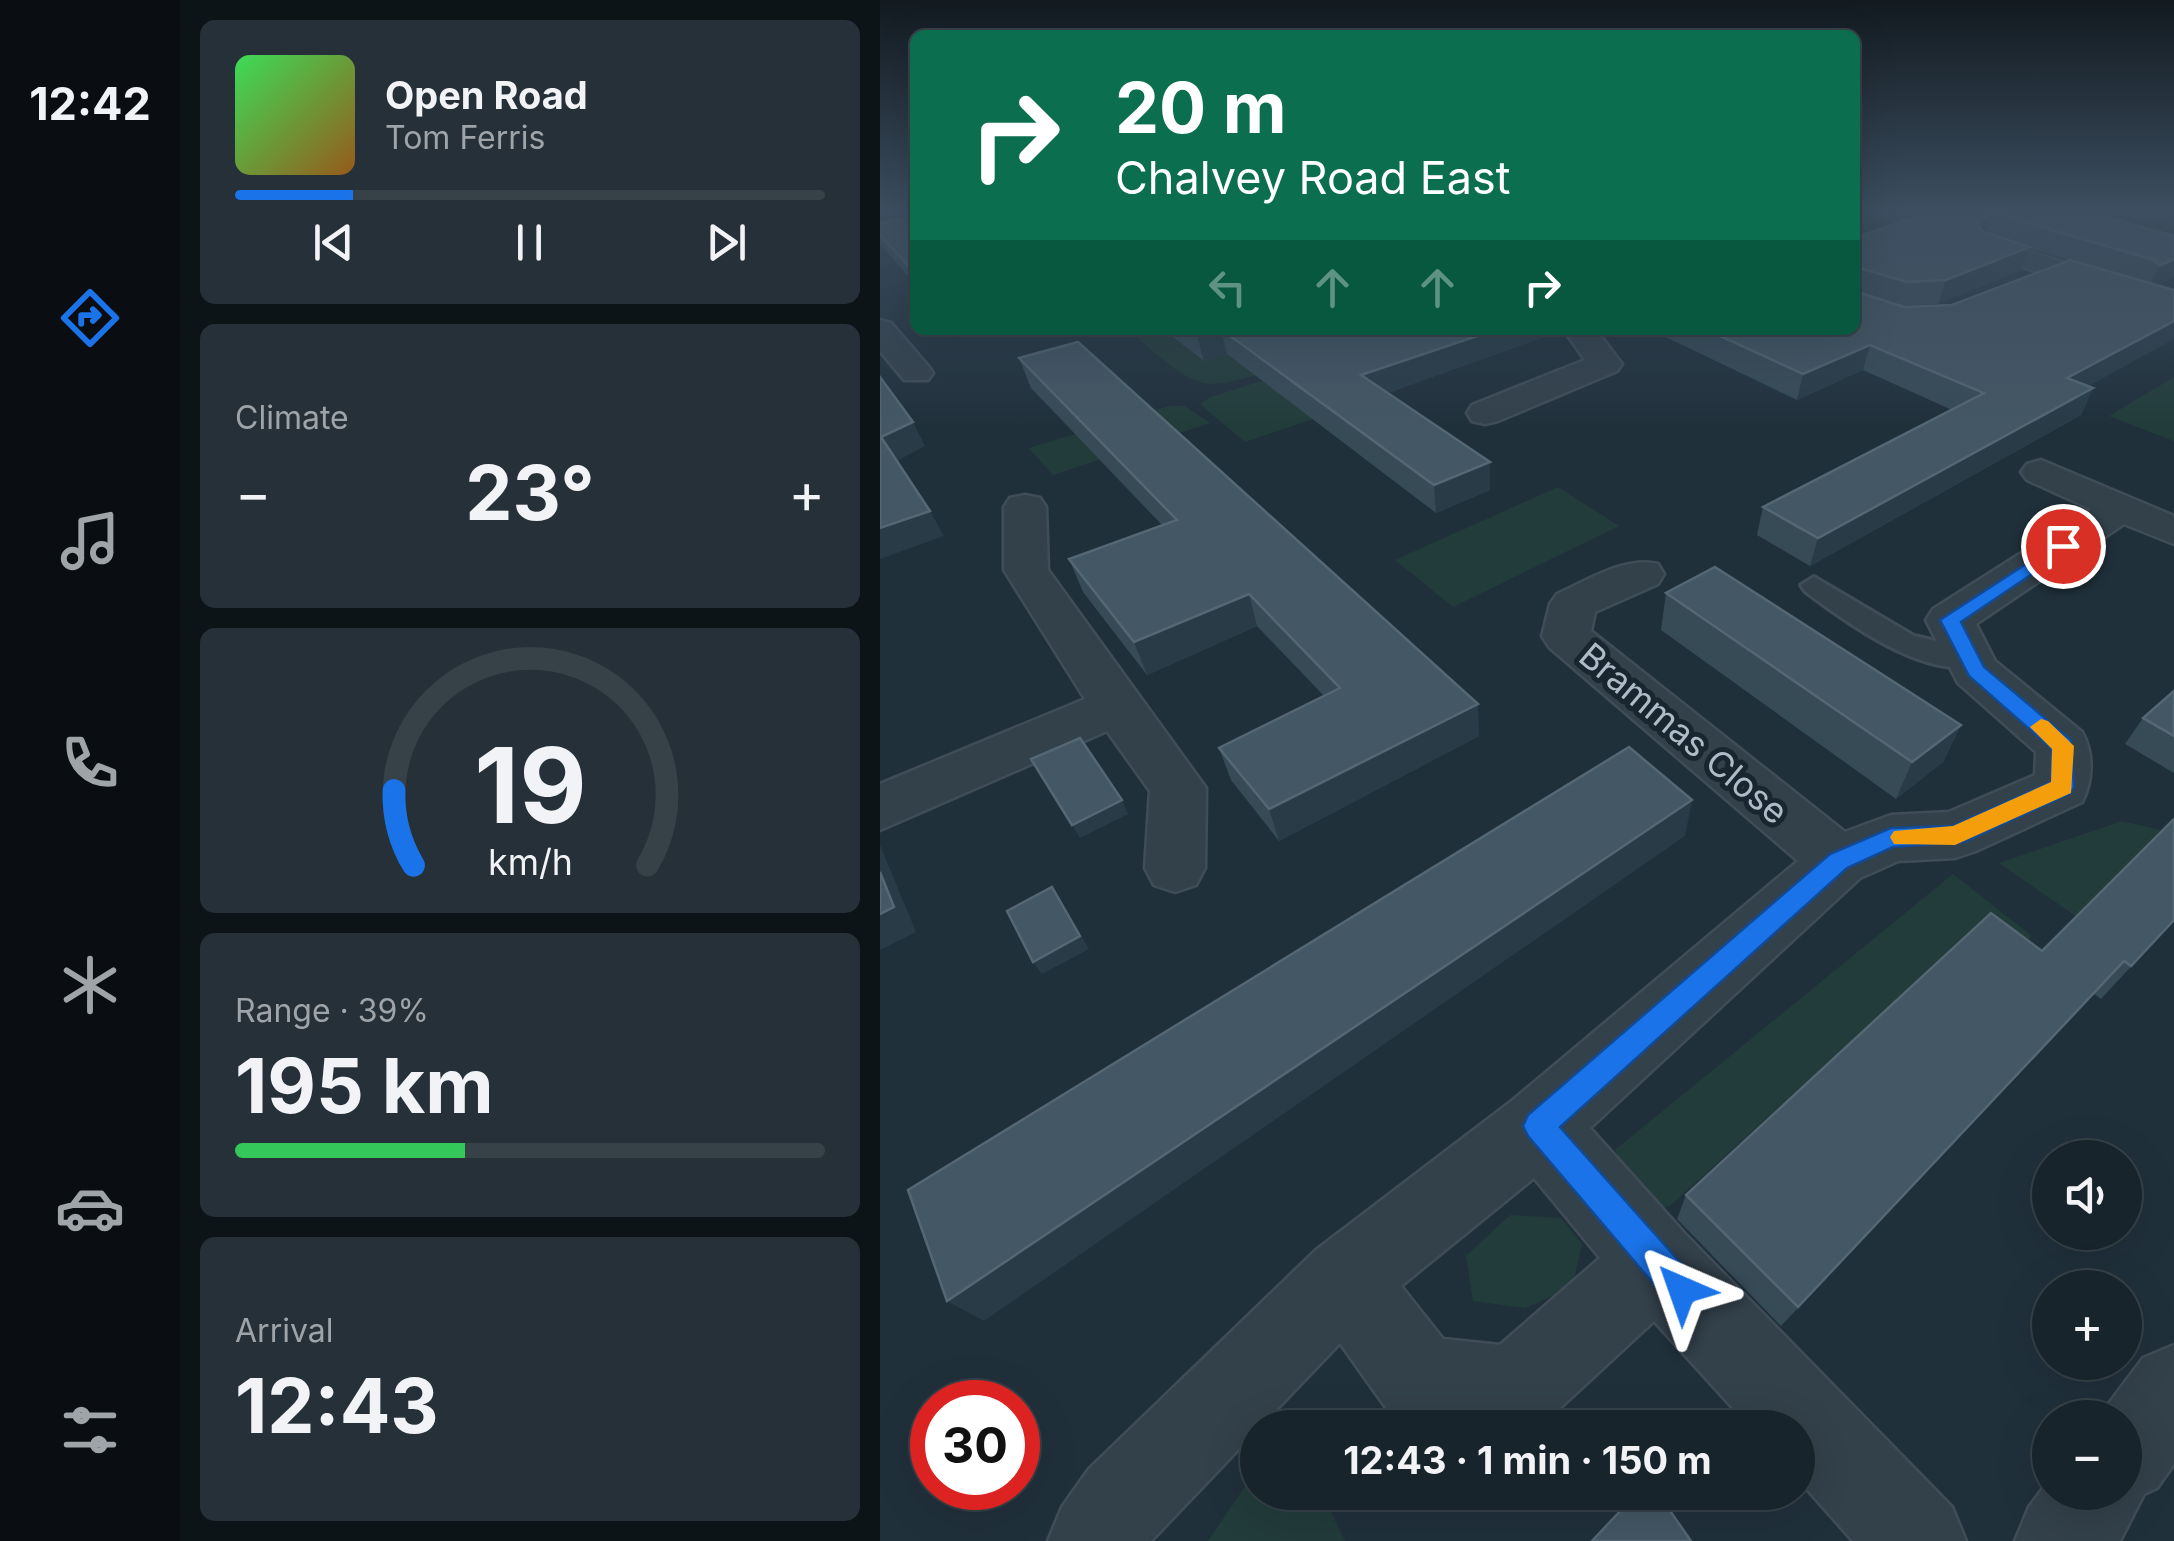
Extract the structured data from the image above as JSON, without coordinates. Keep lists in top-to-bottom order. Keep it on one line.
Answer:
{"streets":{"street":["Brammas Close"]},"page":{"tabs":"12:42","turn":["20 m","Chalvey Road East"],"song":["Open Road","Tom Ferris"],"tile":["Climate",["Range · 39%","195 km"],["Arrival","12:43"]],"heat":["−","23°","+"],"map_buttons":["+","−"],"limit":"30","trip":"12:43 · 1 min · 150 m","gauge":["19","km/h"]}}
